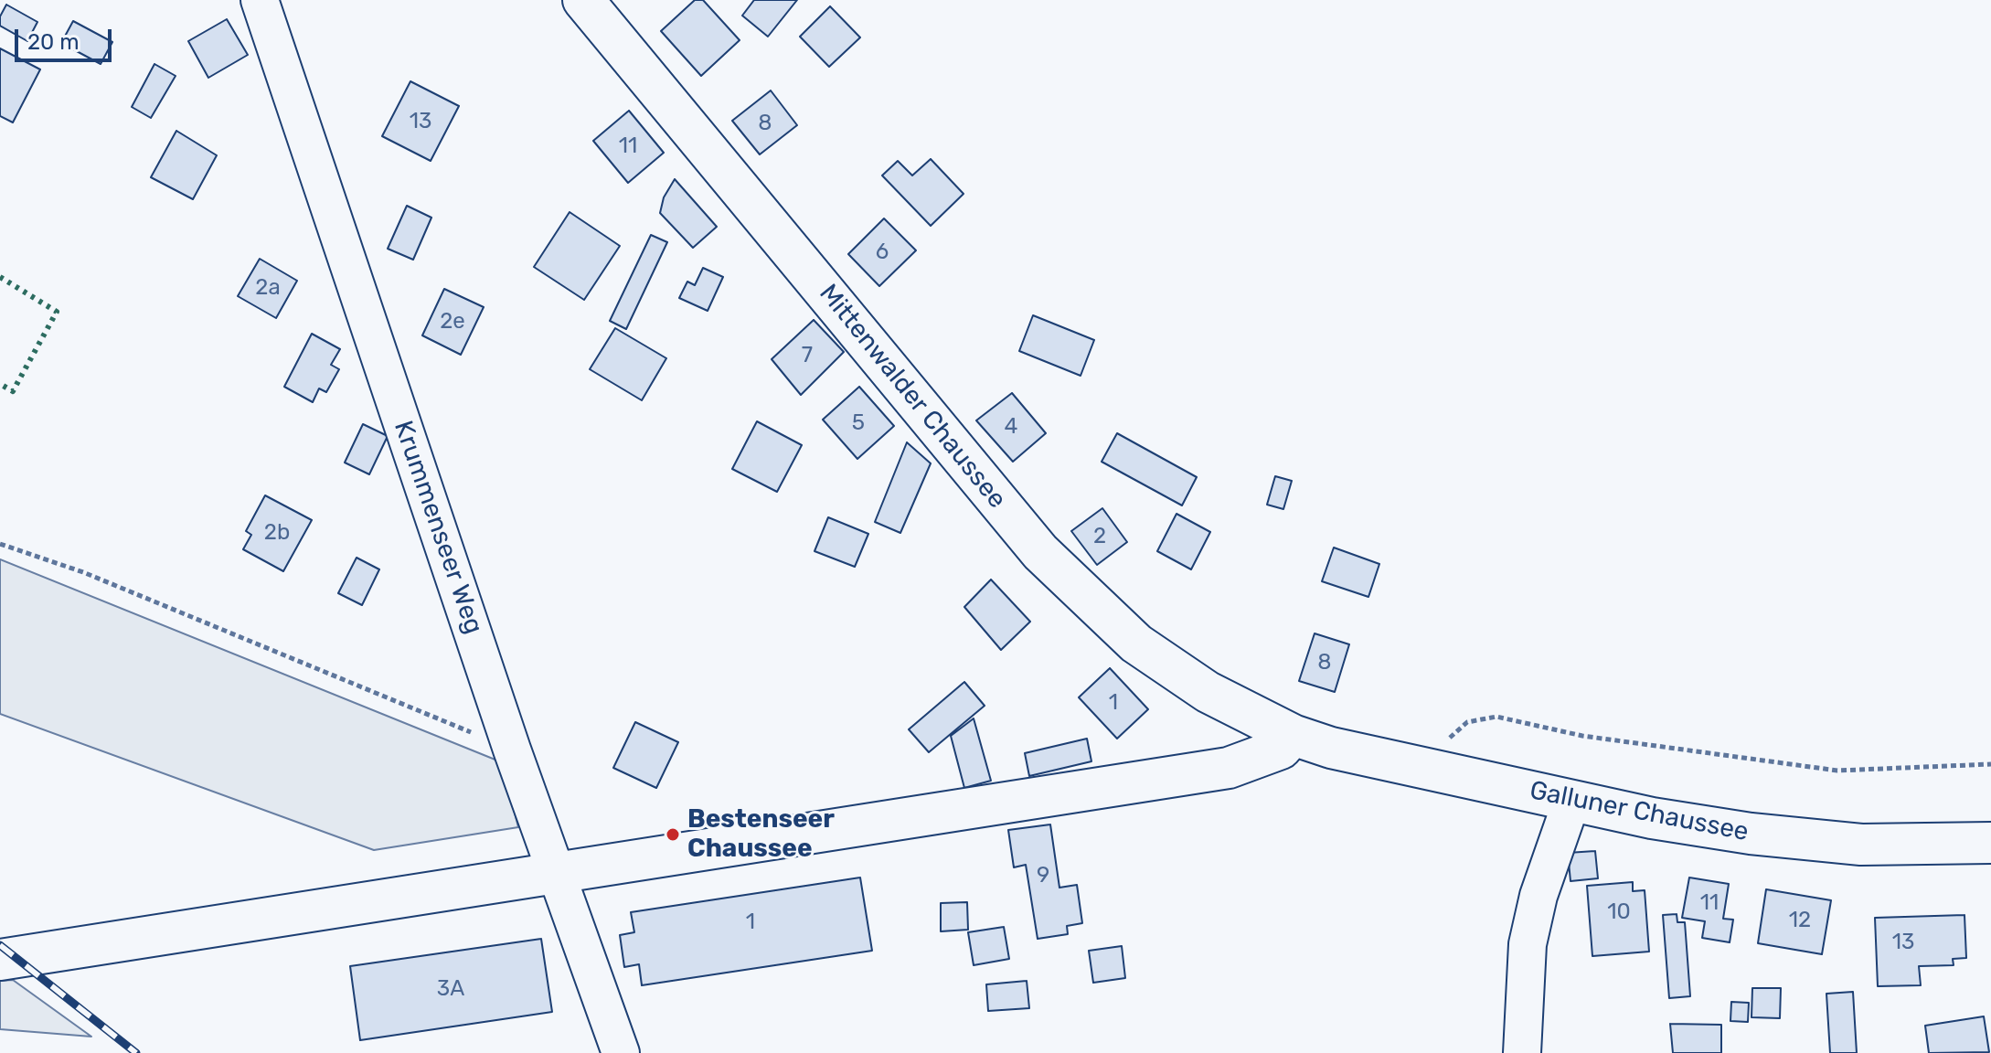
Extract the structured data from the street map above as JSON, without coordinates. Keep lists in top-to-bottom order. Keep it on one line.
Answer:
{"streets":{"main road":["Mittenwalder Chaussee","Galluner Chaussee"],"street":["Krummenseer Weg"]},"crossings":[["Mittenwalder Chaussee","Galluner Chaussee"]],"places":["Bestenseer Chaussee"],"house_numbers":["13","8","11","6","2a","2e","7","5","4","2b","2","8","1","9","11","10","12","1","13","3A"],"scale_bar":"20 m"}
